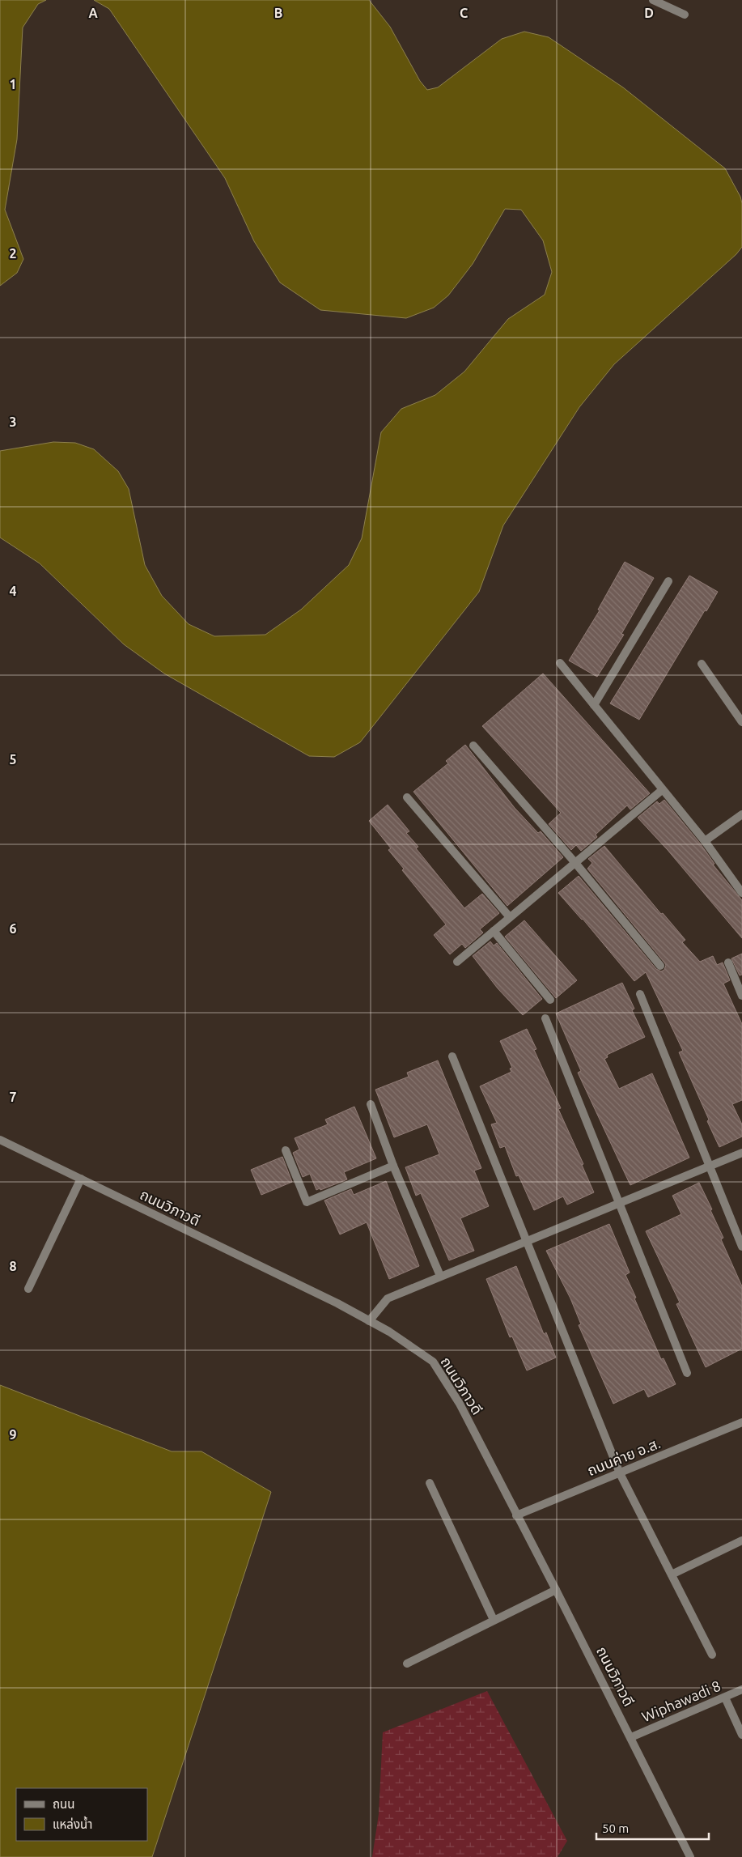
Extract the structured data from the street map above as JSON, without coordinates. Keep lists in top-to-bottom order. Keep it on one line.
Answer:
{"streets":{"street":["ถนนวิภาวดี","ถนนค่าย อ.ส.","Wiphawadi 8"]},"crossings":[["ถนนวิภาวดี","ถนนค่าย อ.ส."],["ถนนวิภาวดี","Wiphawadi 8"]],"legend":["ถนน","แหล่งน้ำ"],"scale_bar":"50 m","grid":{"columns":["A","B","C","D"],"rows":["1","2","3","4","5","6","7","8","9"]}}
